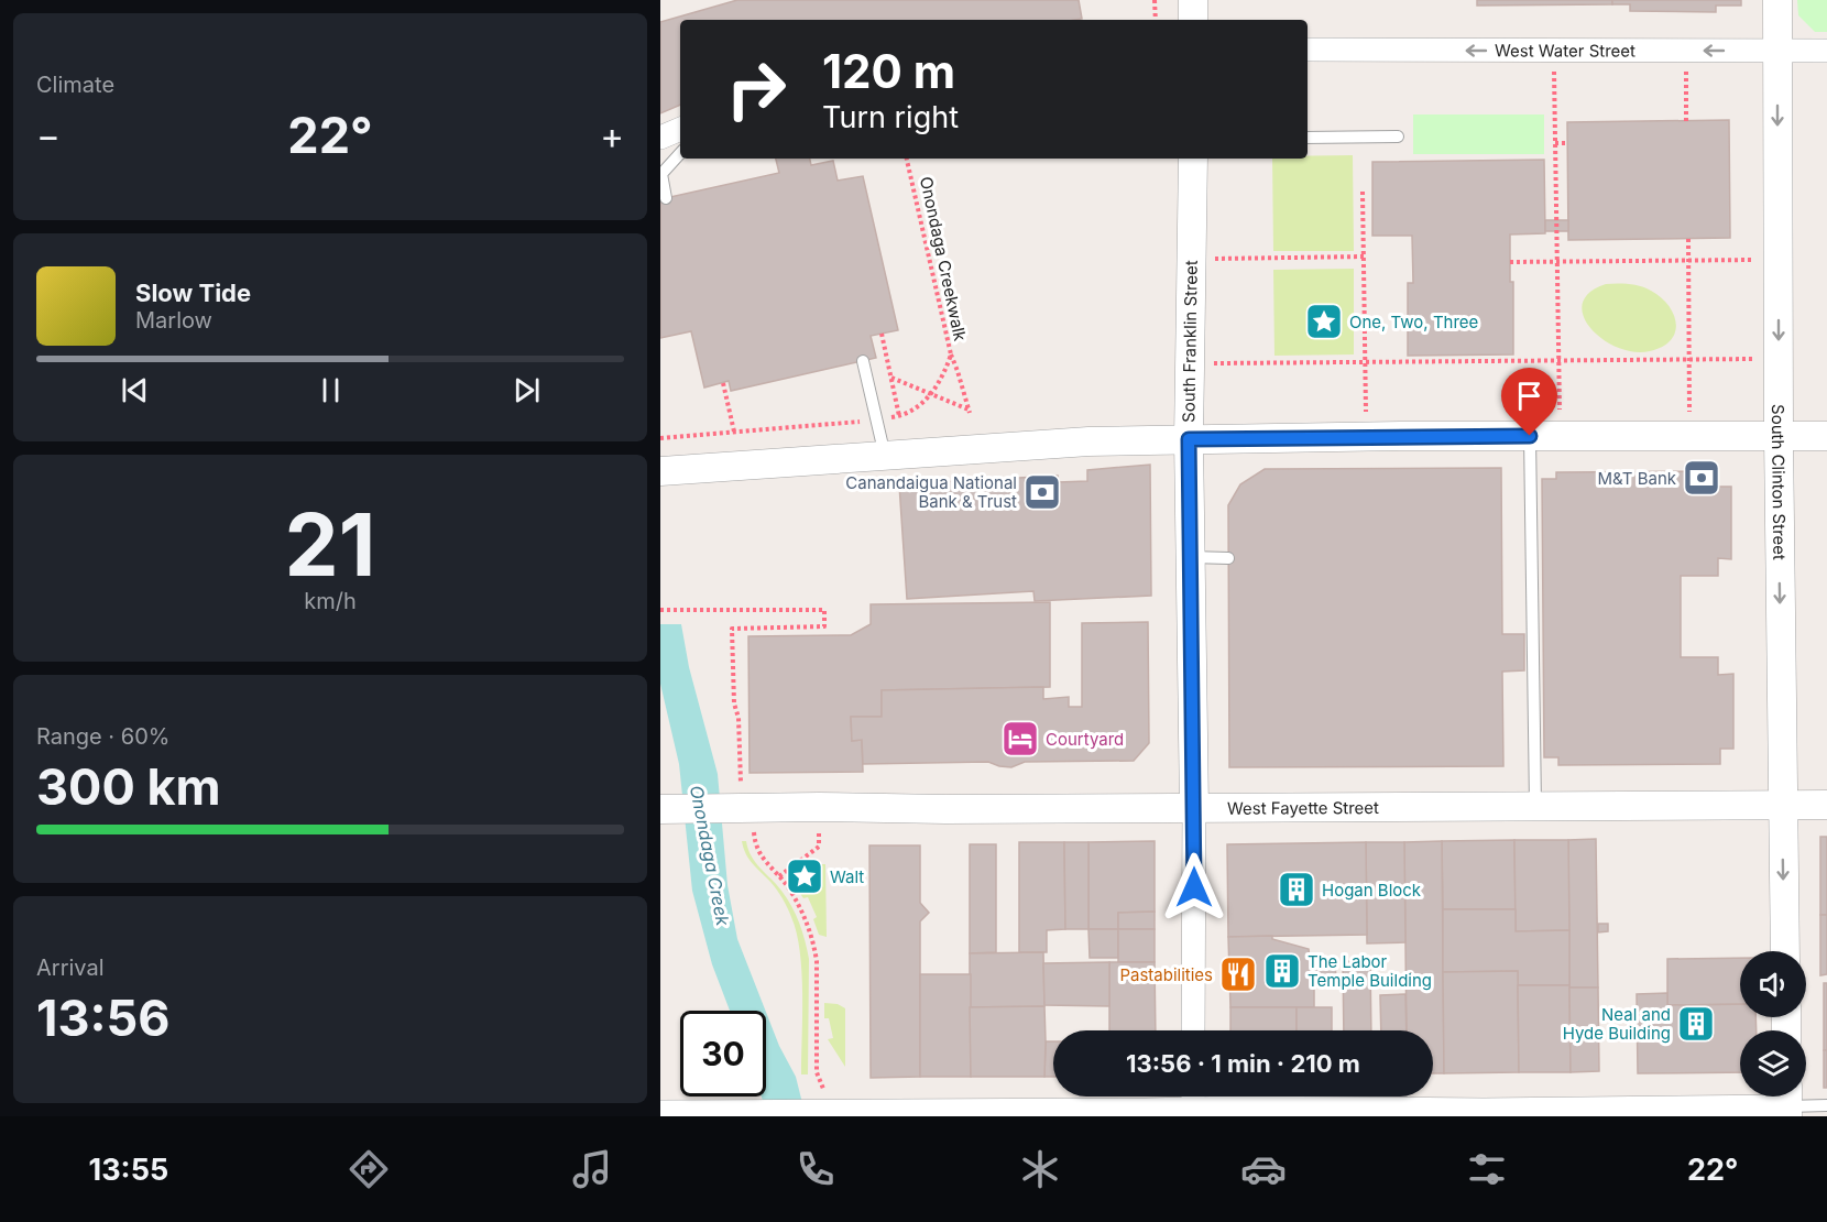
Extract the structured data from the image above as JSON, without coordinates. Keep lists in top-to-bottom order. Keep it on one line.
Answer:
{"streets":{"street":["West Water Street","South Franklin Street","South Clinton Street","West Fayette Street"],"path":["Onondaga Creekwalk"]},"crossings":[["West Water Street","South Clinton Street"],["South Franklin Street","West Fayette Street"],["South Clinton Street","West Fayette Street"]],"one_way":["West Water Street","South Clinton Street"],"water":["Onondaga Creek"],"places":{"place":["One, Two, Three","Walt"],"bank":["M&T Bank","Canandaigua National Bank & Trust"],"hotel":["Courtyard"],"building":["Hogan Block","The Labor Temple Building","Neal and Hyde Building"],"restaurant":["Pastabilities"]},"page":{"tile":["Climate",["21","km/h"],["Range · 60%","300 km"],["Arrival","13:56"]],"turn":["120 m","Turn right"],"heat":["−","22°","+"],"song":["Slow Tide","Marlow"],"limit":"30","trip":"13:56 · 1 min · 210 m","tabs":["13:55","22°"]}}
